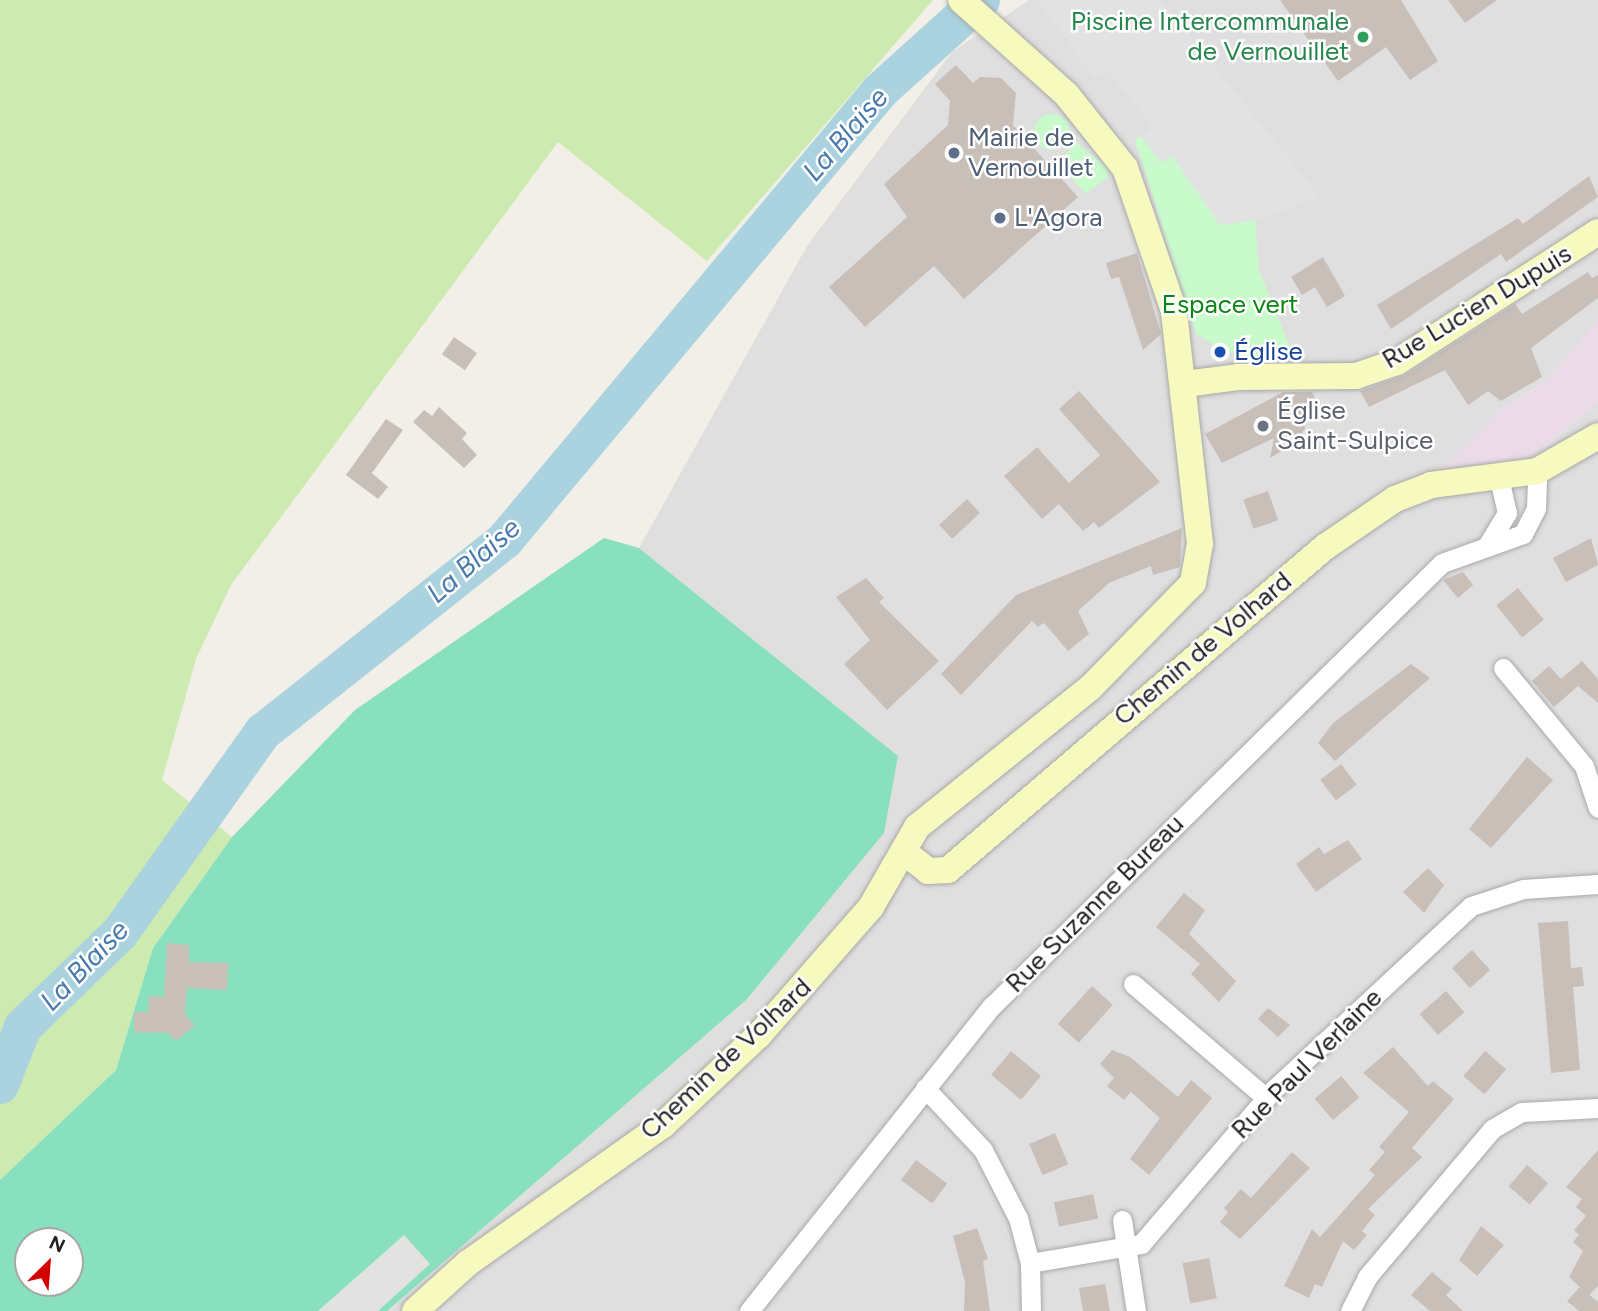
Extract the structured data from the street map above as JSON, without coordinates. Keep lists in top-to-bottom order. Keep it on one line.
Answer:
{"streets":{"street":["Rue Lucien Dupuis","Chemin de Volhard","Rue Suzanne Bureau","Rue Paul Verlaine"]},"crossings":[["Rue Lucien Dupuis","Chemin de Volhard"],["Chemin de Volhard","Rue Suzanne Bureau"]],"water":["La Blaise"],"parks":["Espace vert"],"places":["Piscine Intercommunale de Vernouillet","Mairie de Vernouillet","L'Agora","Église","Église Saint-Sulpice"],"north":"top right"}
